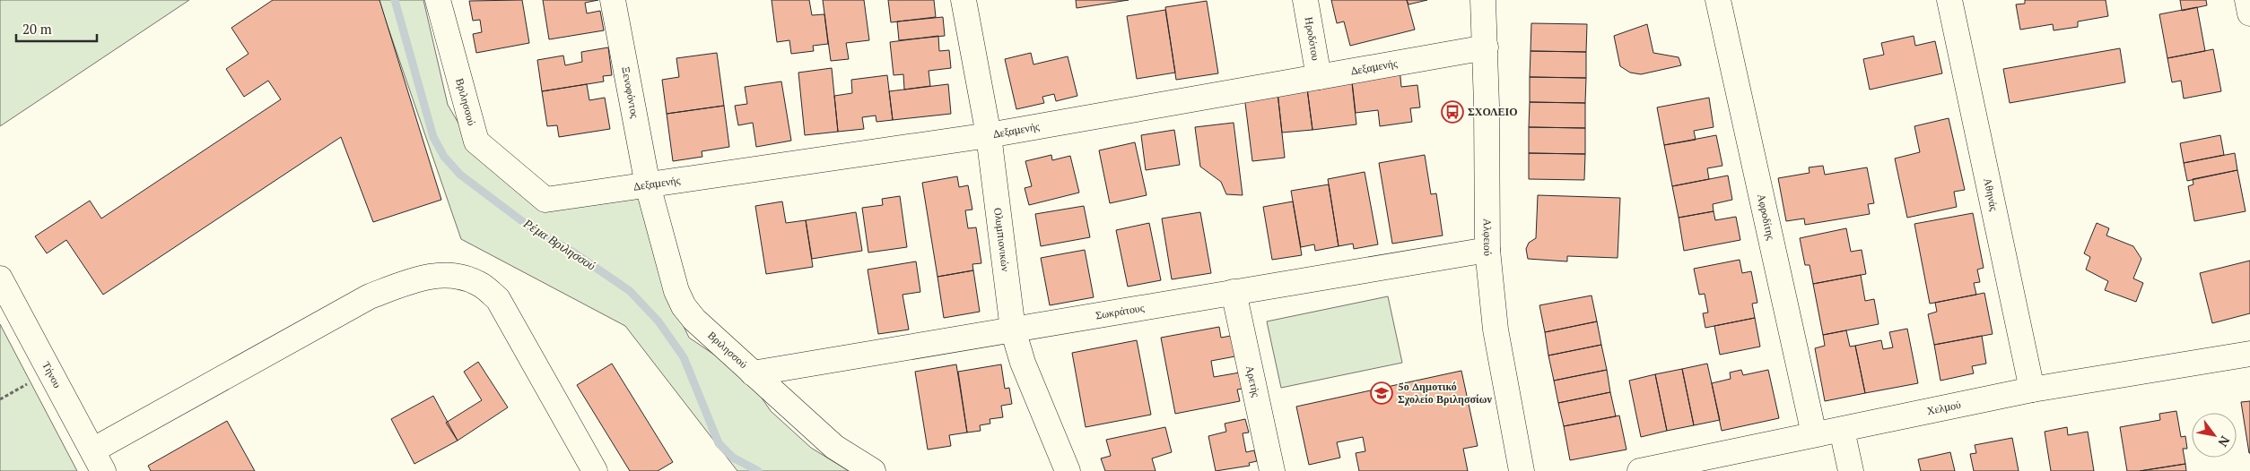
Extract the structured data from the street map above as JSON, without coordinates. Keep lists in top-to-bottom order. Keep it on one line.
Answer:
{"streets":{"street":["Ηροδότου","Δεξαμενής","Ξενοφόντος","Βριλησσού","Αθηνάς","Αφροδίτης","Αλφειού","Ολυμπιονικών","Σωκράτους","Τήνου","Αρετής","Χελμού"]},"crossings":[["Ηροδότου","Δεξαμενής"],["Δεξαμενής","Ξενοφόντος"],["Δεξαμενής","Βριλησσού"],["Δεξαμενής","Αλφειού"],["Δεξαμενής","Ολυμπιονικών"],["Ξενοφόντος","Βριλησσού"],["Βριλησσού","Σωκράτους"],["Αθηνάς","Χελμού"],["Αφροδίτης","Χελμού"],["Αλφειού","Σωκράτους"],["Ολυμπιονικών","Σωκράτους"],["Σωκράτους","Αρετής"]],"water":["Ρέμα Βριλησσού"],"places":{"bus stop":["ΣΧΟΛΕΙΟ"],"school or university":["5ο Δημοτικό Σχολείο Βριλησσίων"]},"scale_bar":"20 m","north":"bottom right"}
